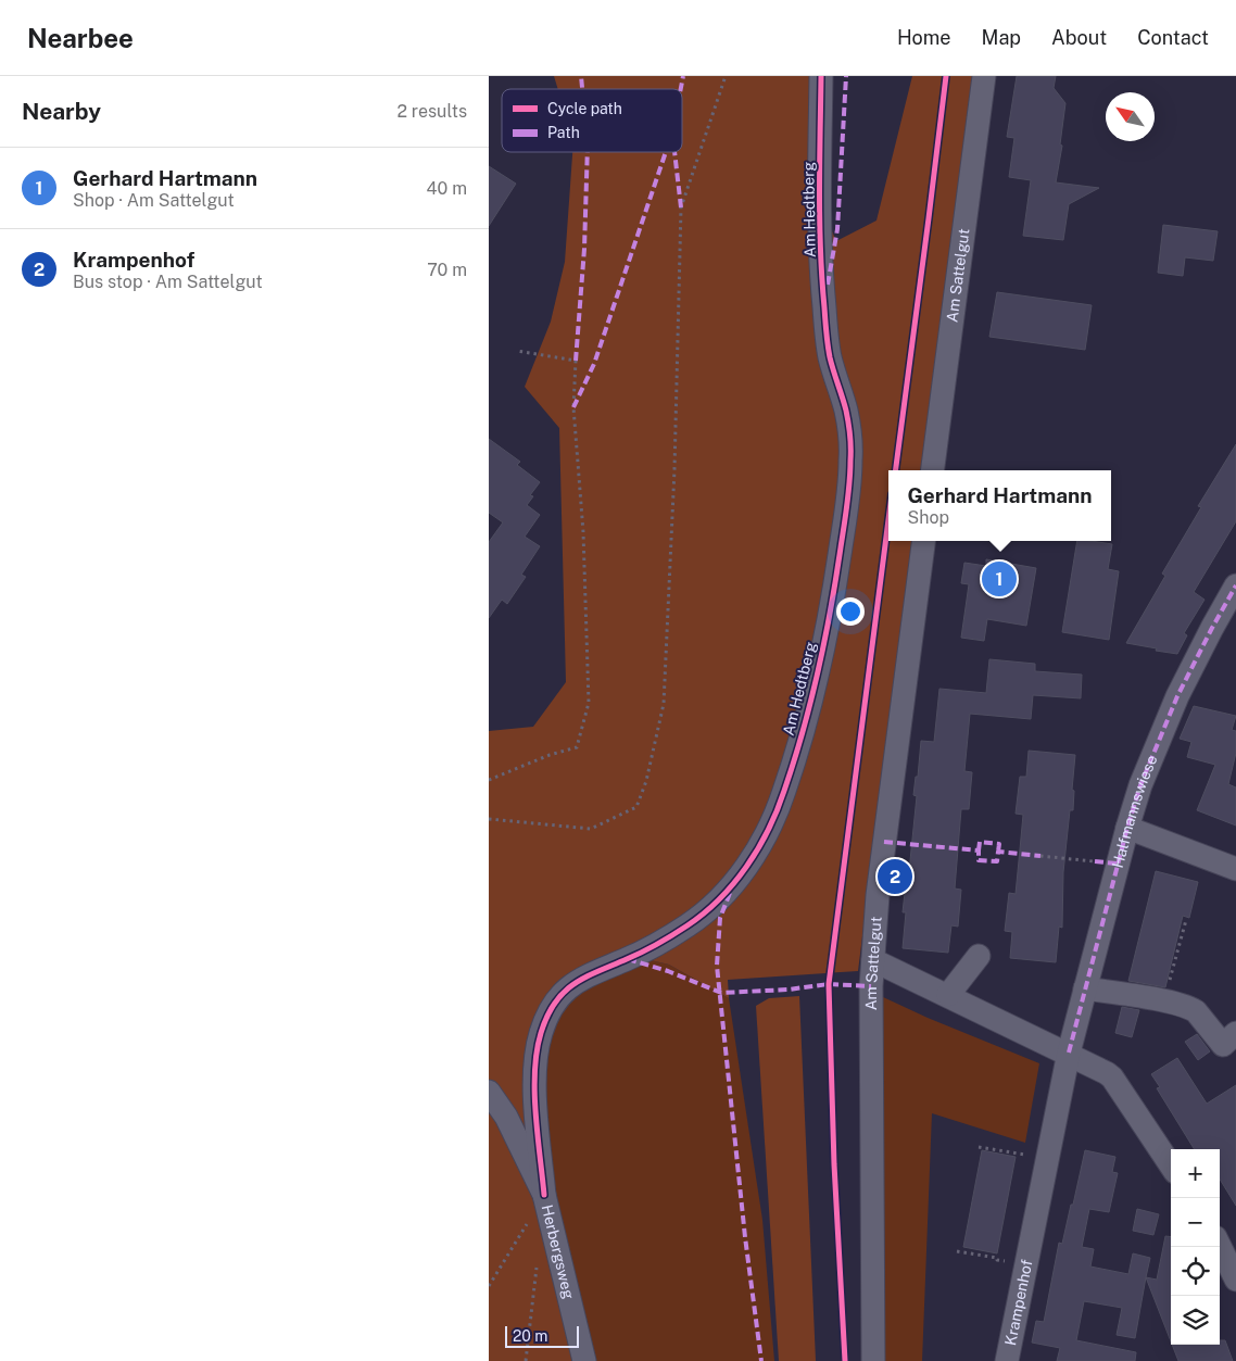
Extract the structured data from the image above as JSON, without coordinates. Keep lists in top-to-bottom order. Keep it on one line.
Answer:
{"streets":{"street":["Am Hedtberg","Am Sattelgut","Halfmannswiese","Herbergsweg","Krampenhof"]},"crossings":[["Am Hedtberg","Herbergsweg"],["Halfmannswiese","Krampenhof"]],"legend":["Cycle path","Path"],"scale_bar":"20 m","north":"top left","page":{"header":"Nearbee","nav":["Home","Map","About","Contact"],"heading":["Nearby","2 results"],"list":[{"mark":"1","name":"Gerhard Hartmann","note":"Shop · Am Sattelgut","value":"40 m"},{"mark":"2","name":"Krampenhof","note":"Bus stop · Am Sattelgut","value":"70 m"}],"popup":["Gerhard Hartmann","Shop"],"pins":["1","2"],"map_buttons":["+","−"],"scale":"20 m"}}
